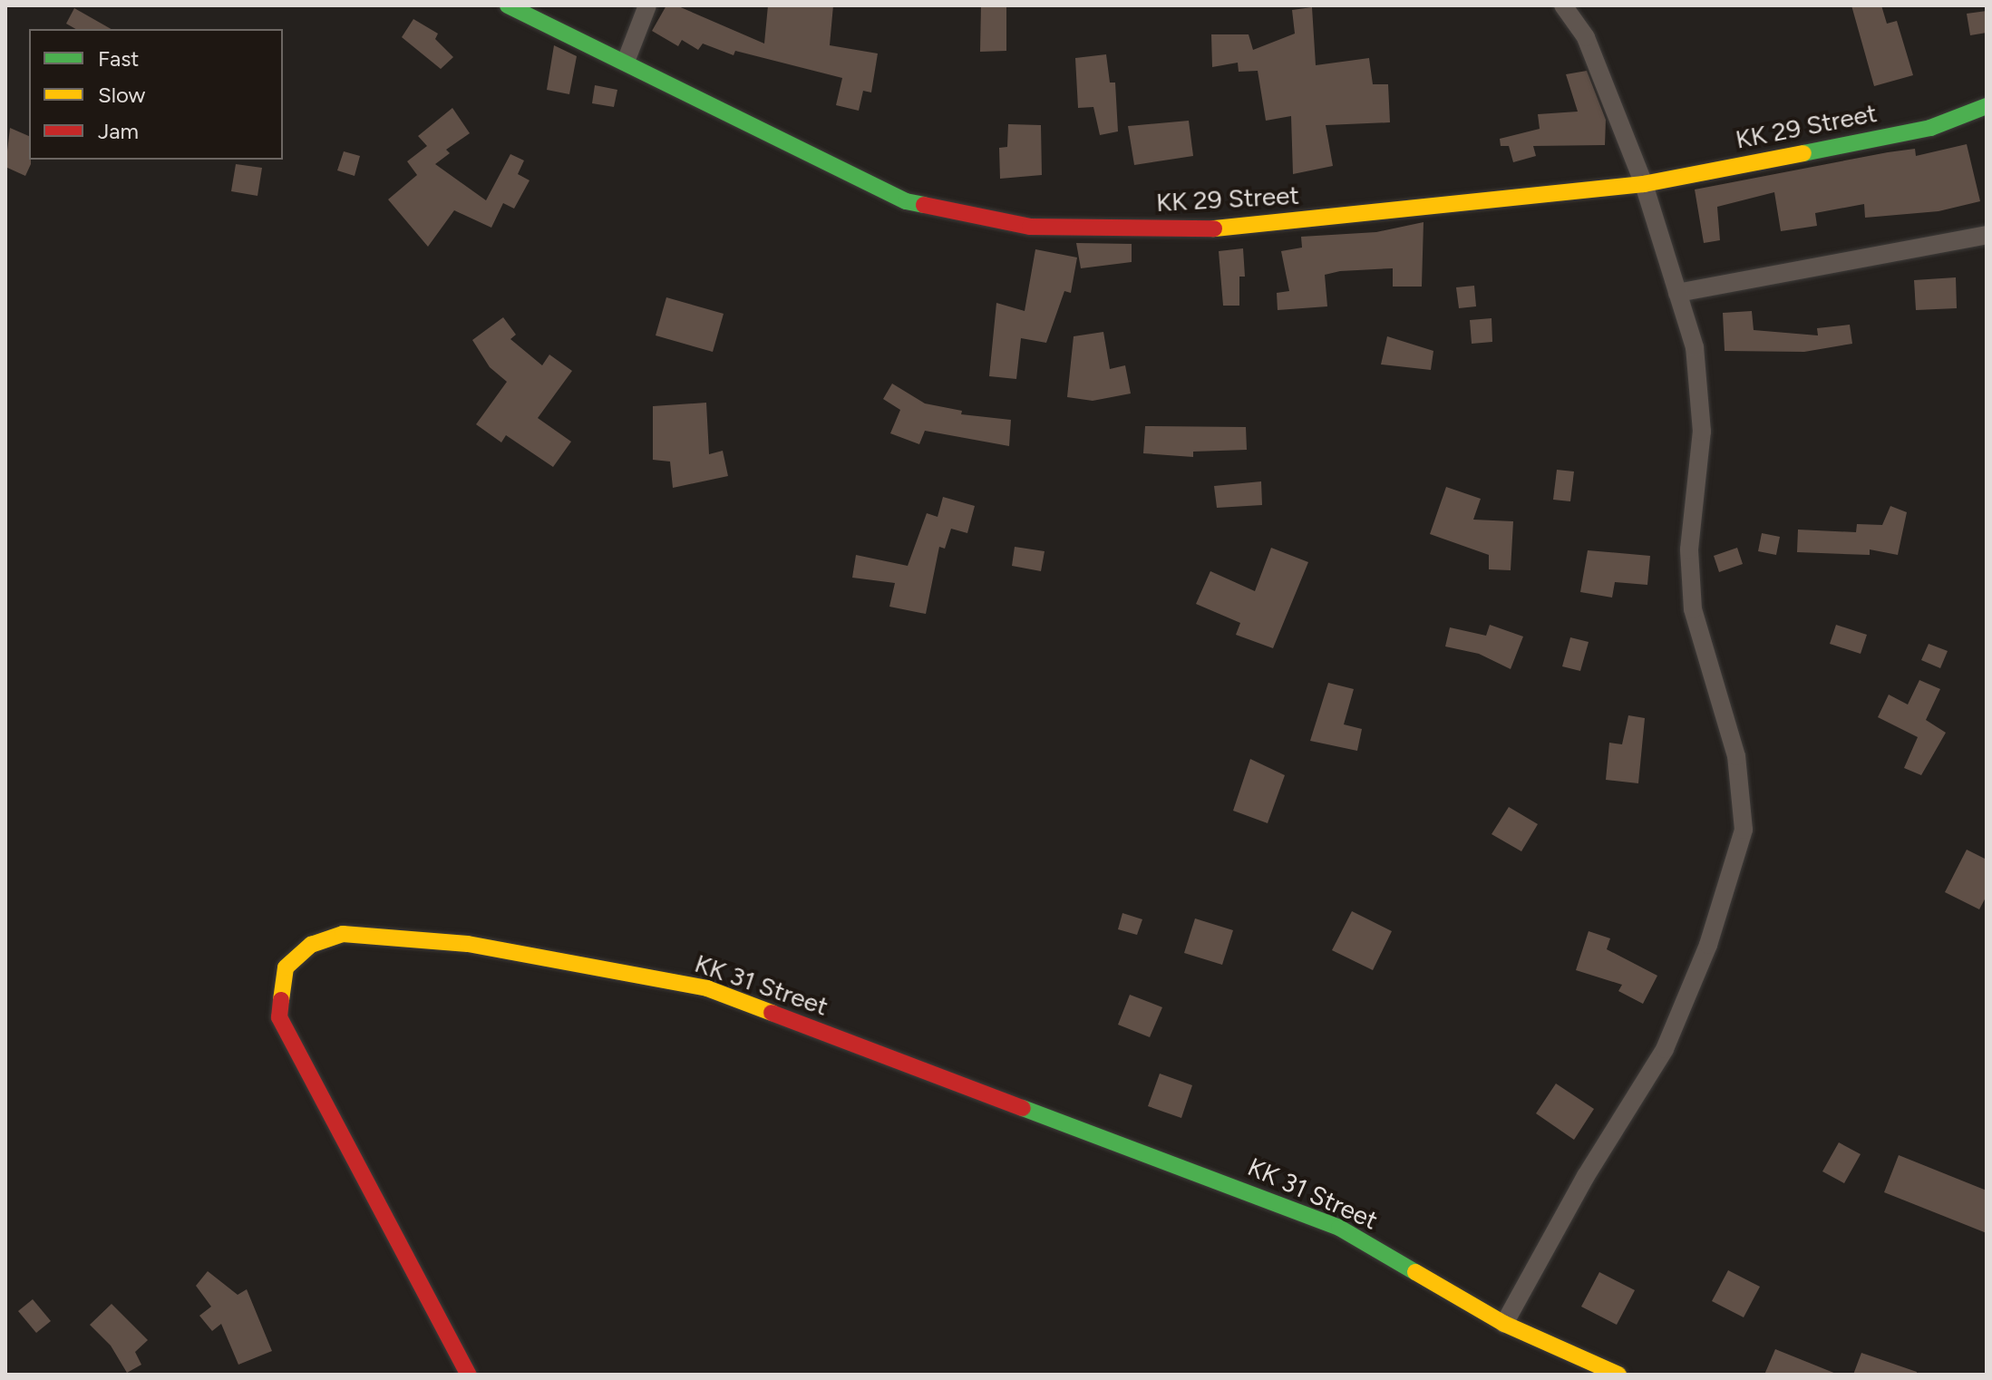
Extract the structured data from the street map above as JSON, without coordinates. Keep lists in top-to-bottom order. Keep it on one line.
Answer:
{"streets":{"street":["KK 29 Street","KK 31 Street"]},"legend":["Fast","Slow","Jam"]}
